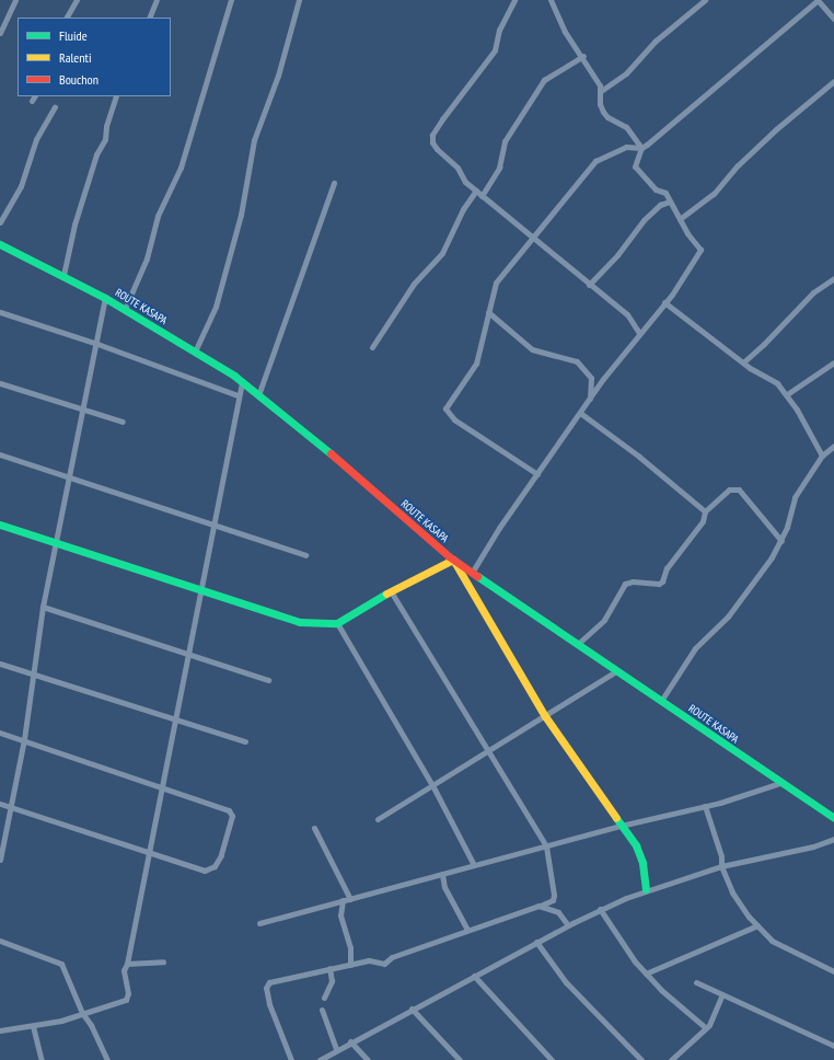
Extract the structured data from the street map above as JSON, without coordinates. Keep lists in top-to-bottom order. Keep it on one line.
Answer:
{"streets":{"main road":["ROUTE KASAPA"]},"legend":["Fluide","Ralenti","Bouchon"]}
